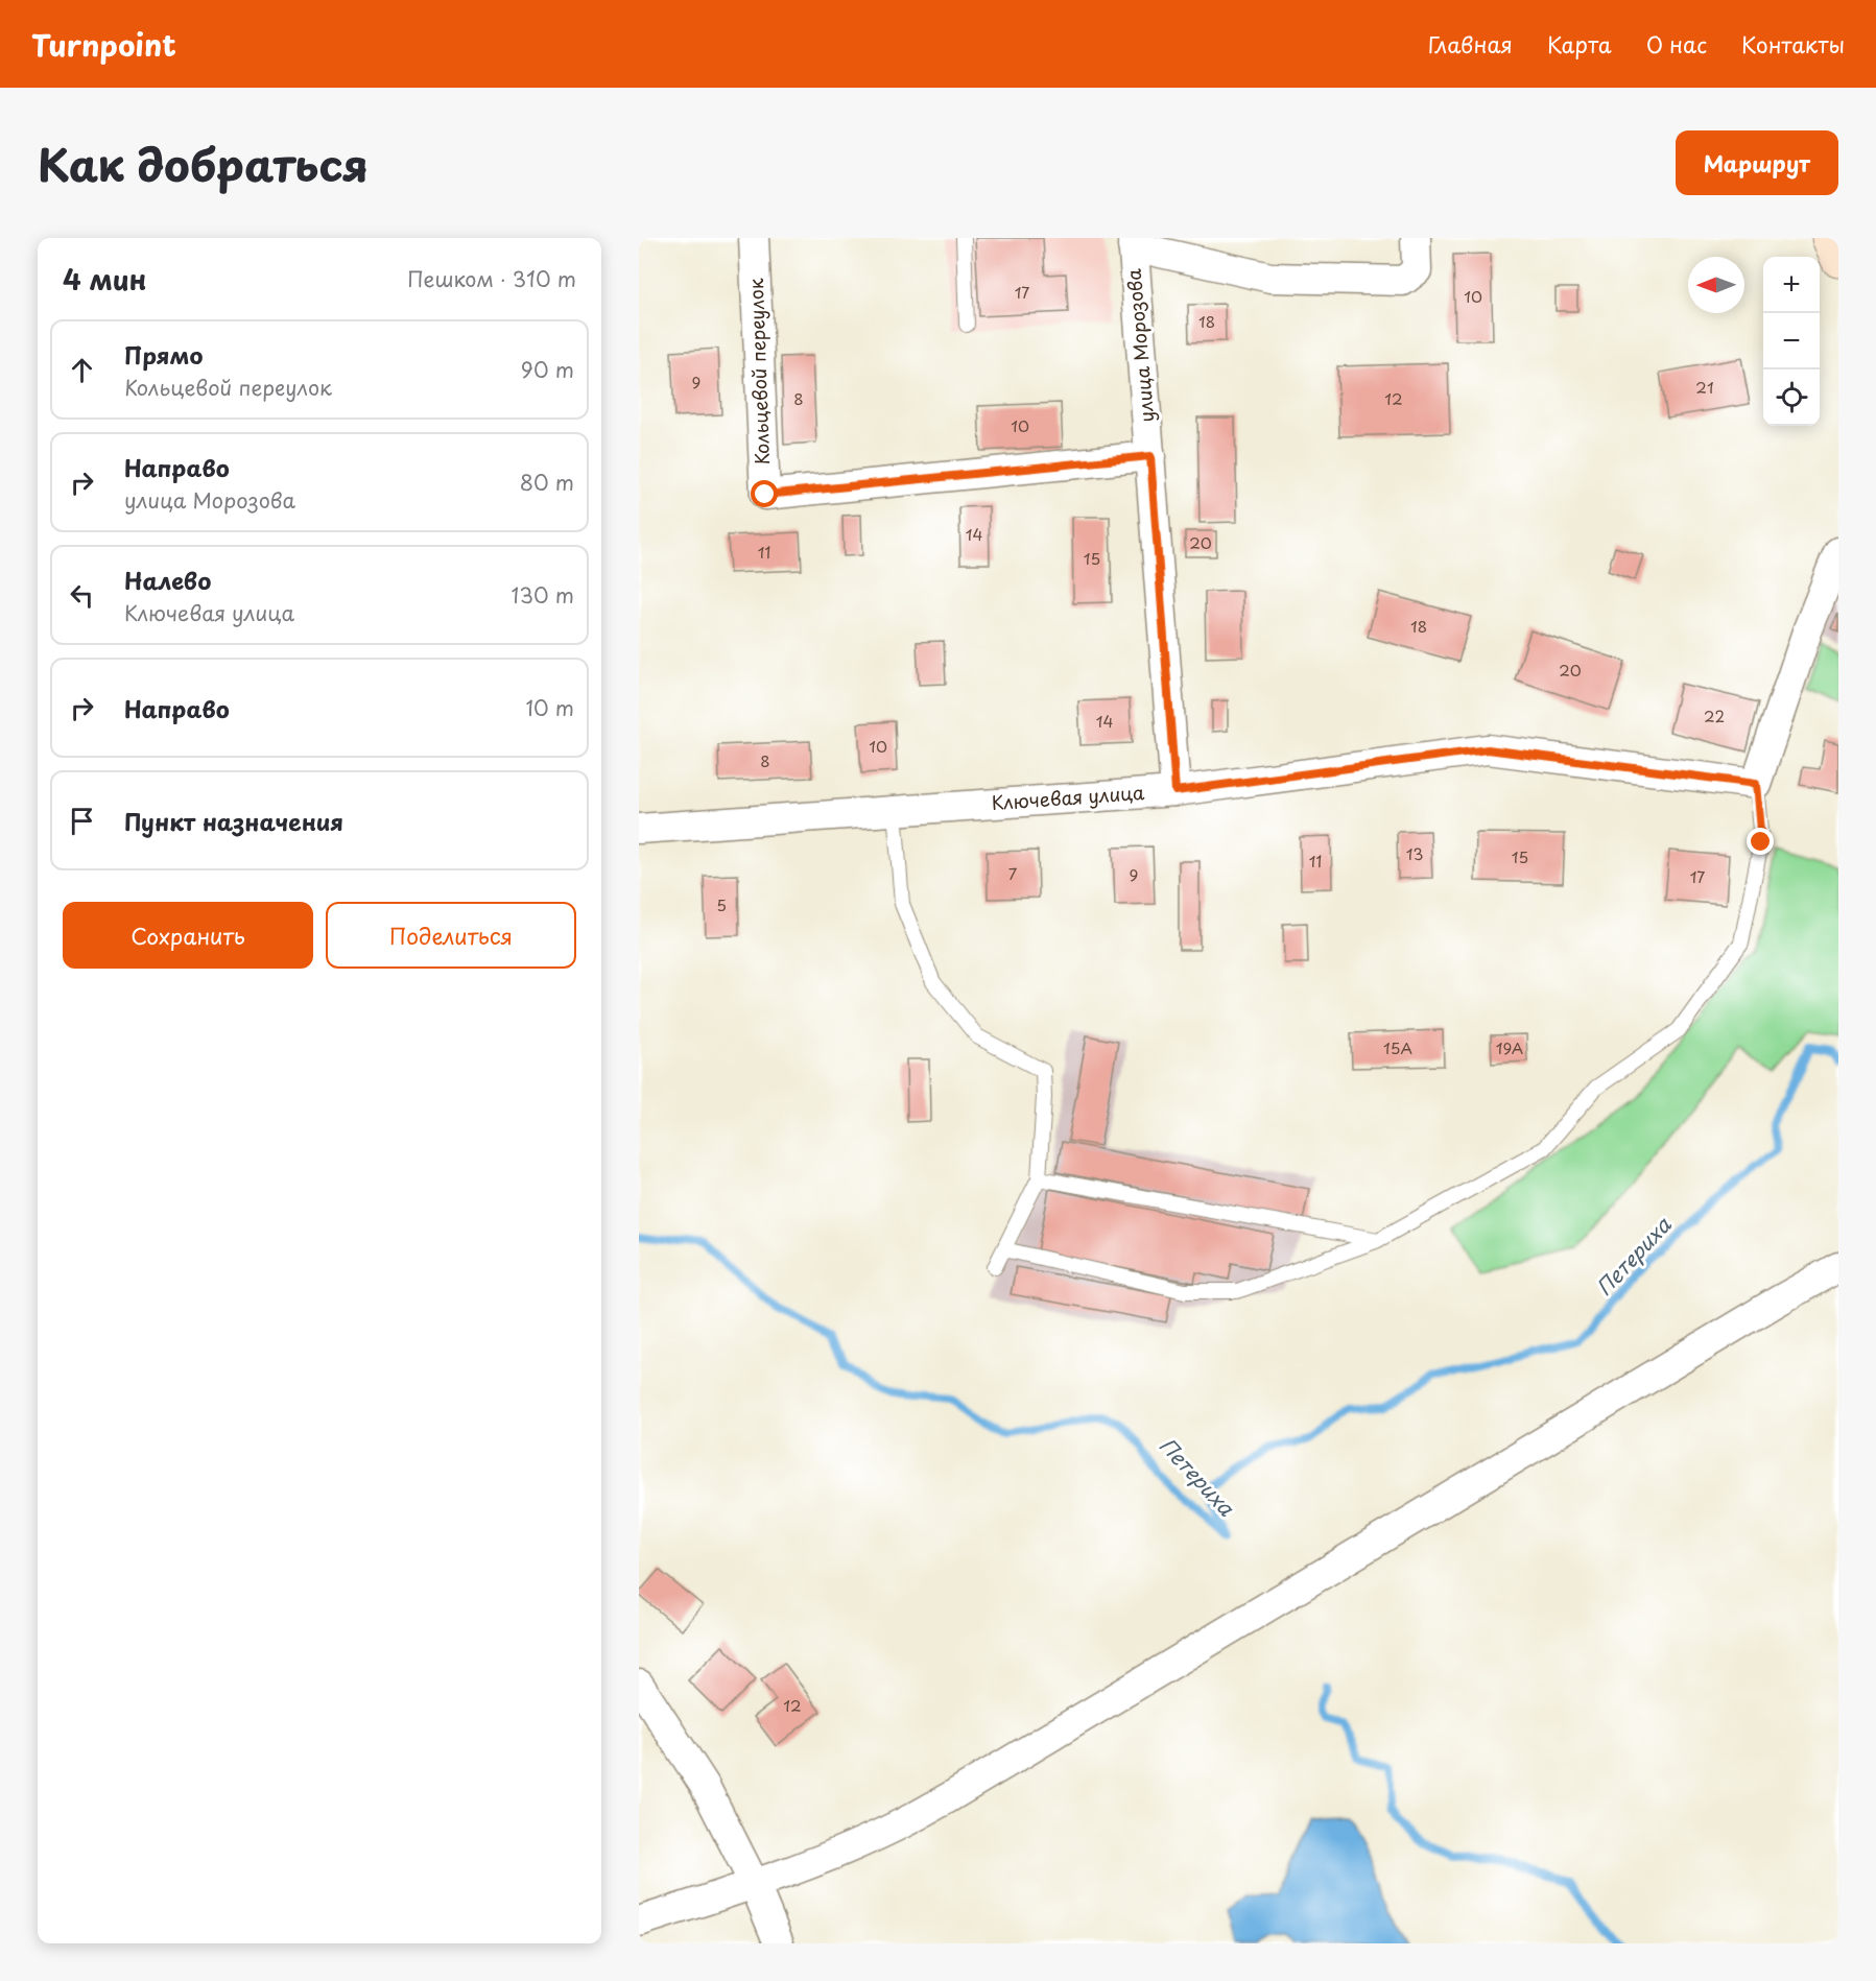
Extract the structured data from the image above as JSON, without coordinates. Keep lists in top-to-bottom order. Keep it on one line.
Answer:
{"streets":{"street":["улица Морозова","Кольцевой переулок","Ключевая улица"]},"crossings":[["улица Морозова","Кольцевой переулок"],["улица Морозова","Ключевая улица"]],"water":["Петериха"],"house_numbers":["17","10","18","9","21","8","12","10","14","20","11","15","18","20","22","14","10","8","13","15","11","7","9","17","5","15А","19А","12"],"north":"left","page":{"header":"Turnpoint","nav":["Главная","Карта","О нас","Контакты"],"title":"Как добраться","buttons":["Маршрут",["Сохранить","Поделиться"]],"heading":["4 мин","Пешком · 310 m"],"map_buttons":["+","−"],"list":[["Прямо","Кольцевой переулок","90 m"],["Направо","улица Морозова","80 m"],["Налево","Ключевая улица","130 m"],["Направо","10 m"],"Пункт назначения"]}}
